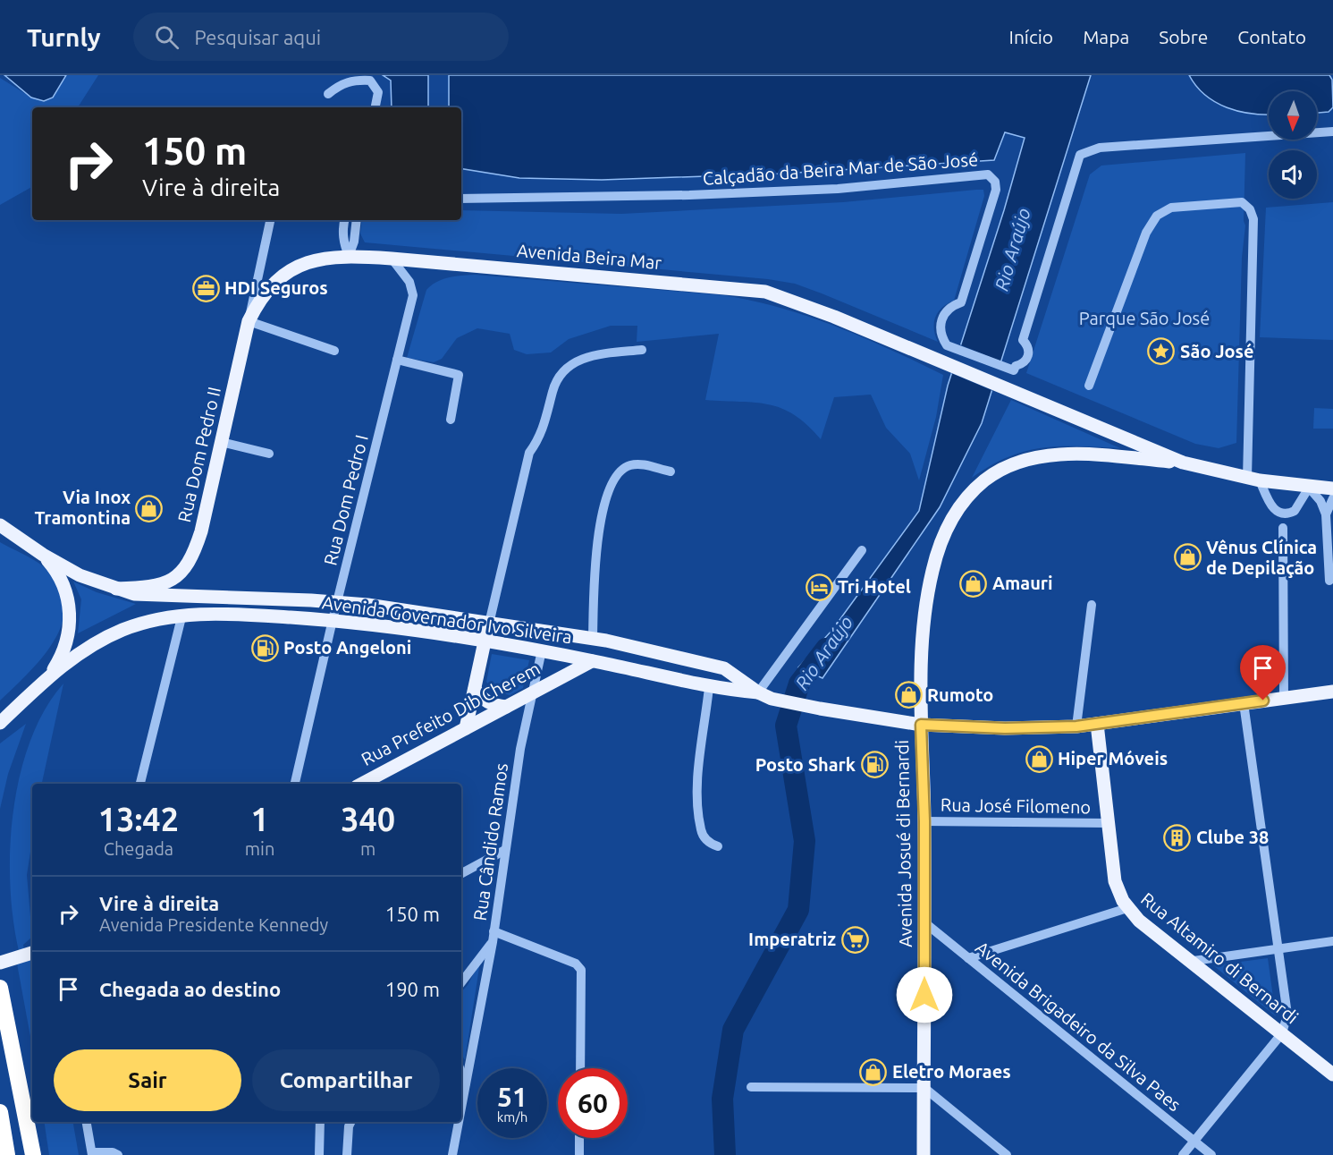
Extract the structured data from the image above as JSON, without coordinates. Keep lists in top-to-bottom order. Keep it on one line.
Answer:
{"streets":{"main road":["Avenida Beira Mar","Rua Dom Pedro II","Avenida Governador Ivo Silveira","Rua Prefeito Dib Cherem","Avenida Josué di Bernardi","Rua Altamiro di Bernardi"],"street":["Calçadão da Beira Mar de São José","Rua Dom Pedro I","Rua José Filomeno","Rua Cândido Ramos","Avenida Brigadeiro da Silva Paes"]},"crossings":[["Avenida Beira Mar","Rua Dom Pedro II"],["Avenida Beira Mar","Rua Dom Pedro I"],["Avenida Beira Mar","Avenida Josué di Bernardi"],["Rua Dom Pedro II","Avenida Governador Ivo Silveira"],["Rua Dom Pedro I","Avenida Governador Ivo Silveira"],["Avenida Governador Ivo Silveira","Rua Prefeito Dib Cherem"],["Avenida Governador Ivo Silveira","Rua Cândido Ramos"],["Avenida Governador Ivo Silveira","Avenida Josué di Bernardi"],["Avenida Governador Ivo Silveira","Rua Altamiro di Bernardi"],["Rua Prefeito Dib Cherem","Rua Cândido Ramos"],["Rua José Filomeno","Avenida Josué di Bernardi"],["Rua José Filomeno","Rua Altamiro di Bernardi"],["Avenida Josué di Bernardi","Avenida Brigadeiro da Silva Paes"]],"water":["Rio Araújo"],"parks":["Parque São José"],"places":{"office":["HDI Seguros"],"place":["São José"],"shop":["Via Inox Tramontina","Vênus Clínica de Depilação","Amauri","Rumoto","Hiper Móveis","Eletro Moraes"],"hotel":["Tri Hotel"],"fuel station":["Posto Angeloni","Posto Shark"],"building":["Clube 38"],"supermarket":["Imperatriz"]},"north":"bottom","page":{"header":"Turnly","search":"Pesquisar aqui","nav":["Início","Mapa","Sobre","Contato"],"turn":["150 m","Vire à direita"],"eta":["13:42","Chegada","1","min","340","m"],"list":[{"name":"Vire à direita","note":"Avenida Presidente Kennedy","value":"150 m"},{"name":"Chegada ao destino","value":"190 m"}],"buttons":["Sair","Compartilhar"],"speed":"51 km/h","limit":"60"}}
